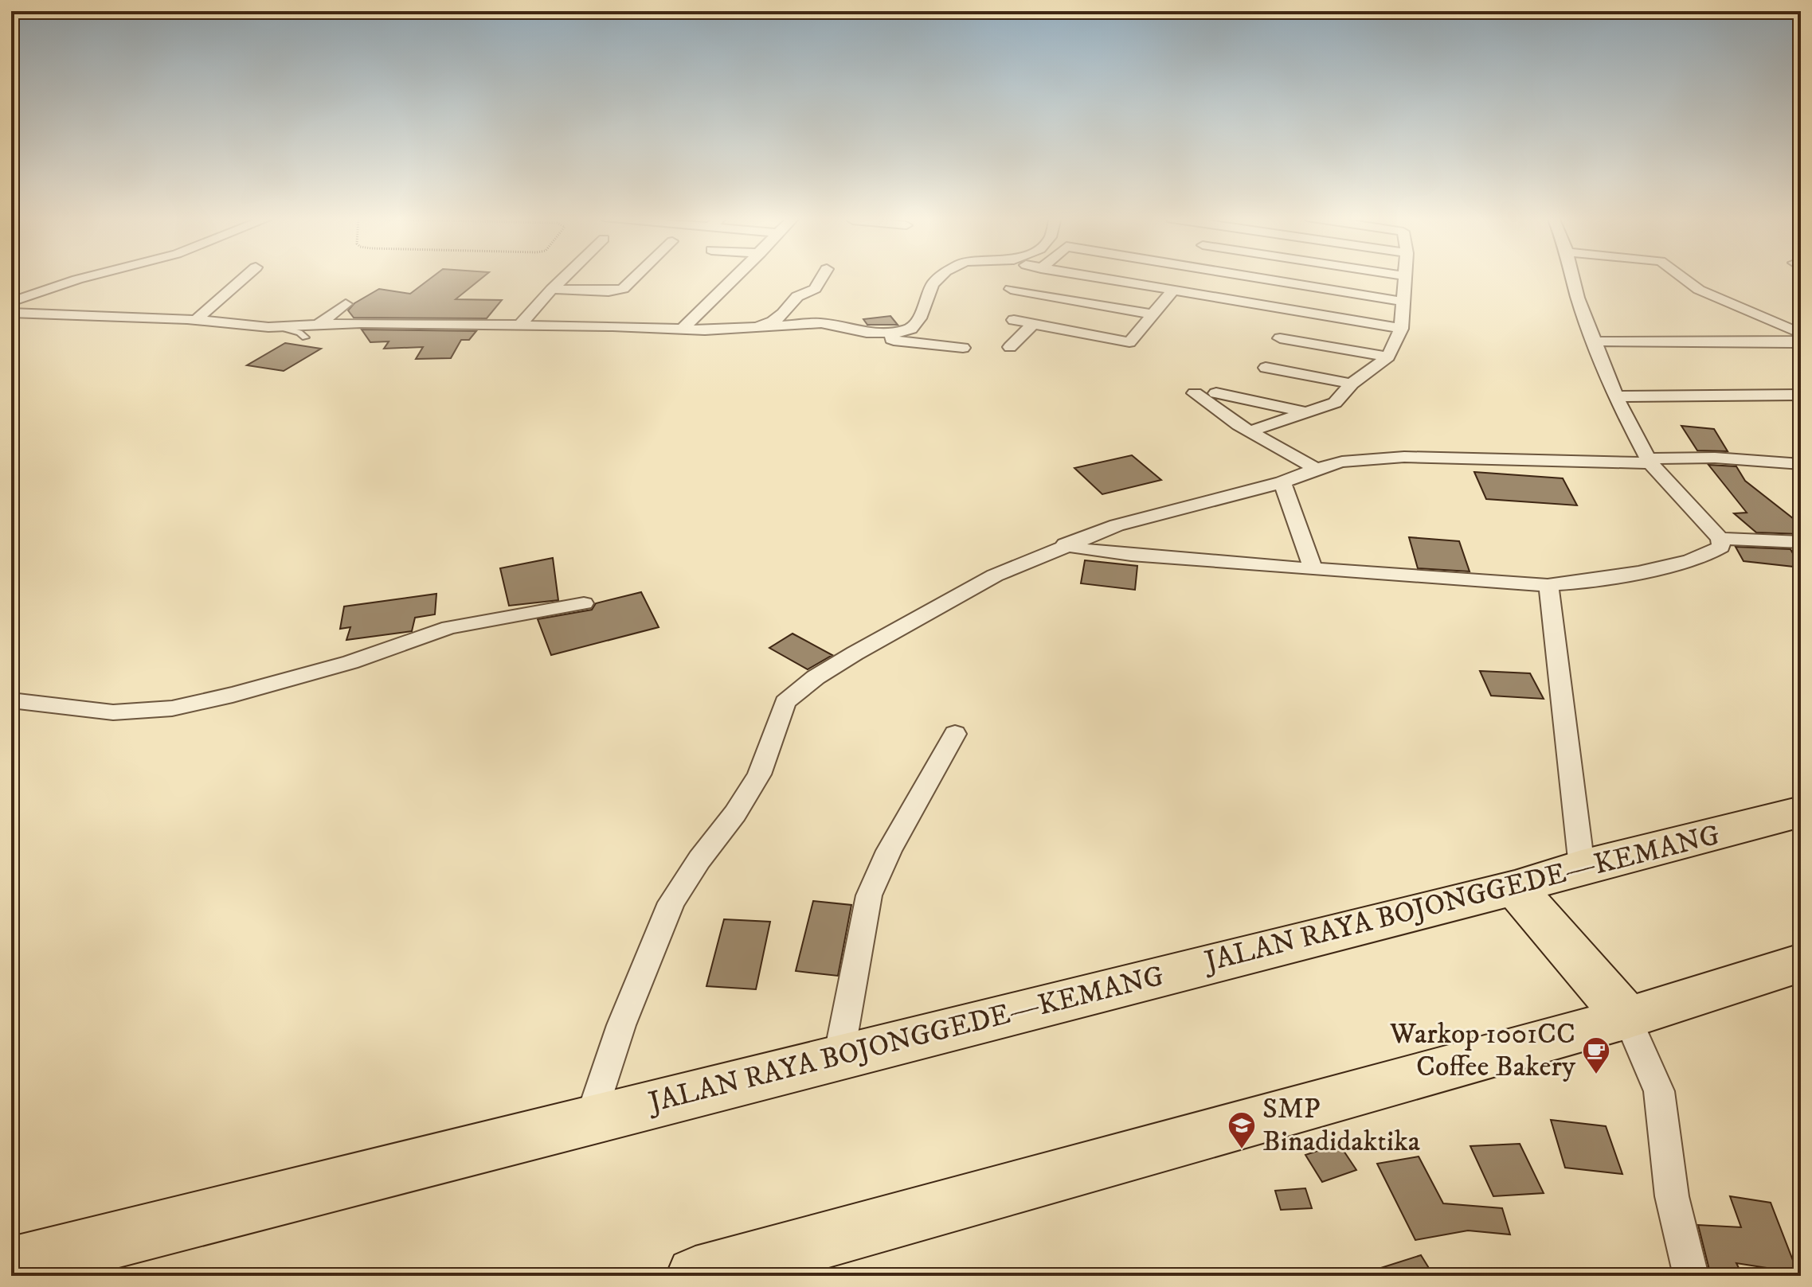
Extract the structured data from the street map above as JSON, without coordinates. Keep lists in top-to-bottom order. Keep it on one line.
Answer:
{"streets":{"highway":["JALAN RAYA BOJONGGEDE—KEMANG"]},"places":{"cafe":["Warkop 1001CC Coffee Bakery"],"school or university":["SMP Binadidaktika"]}}
